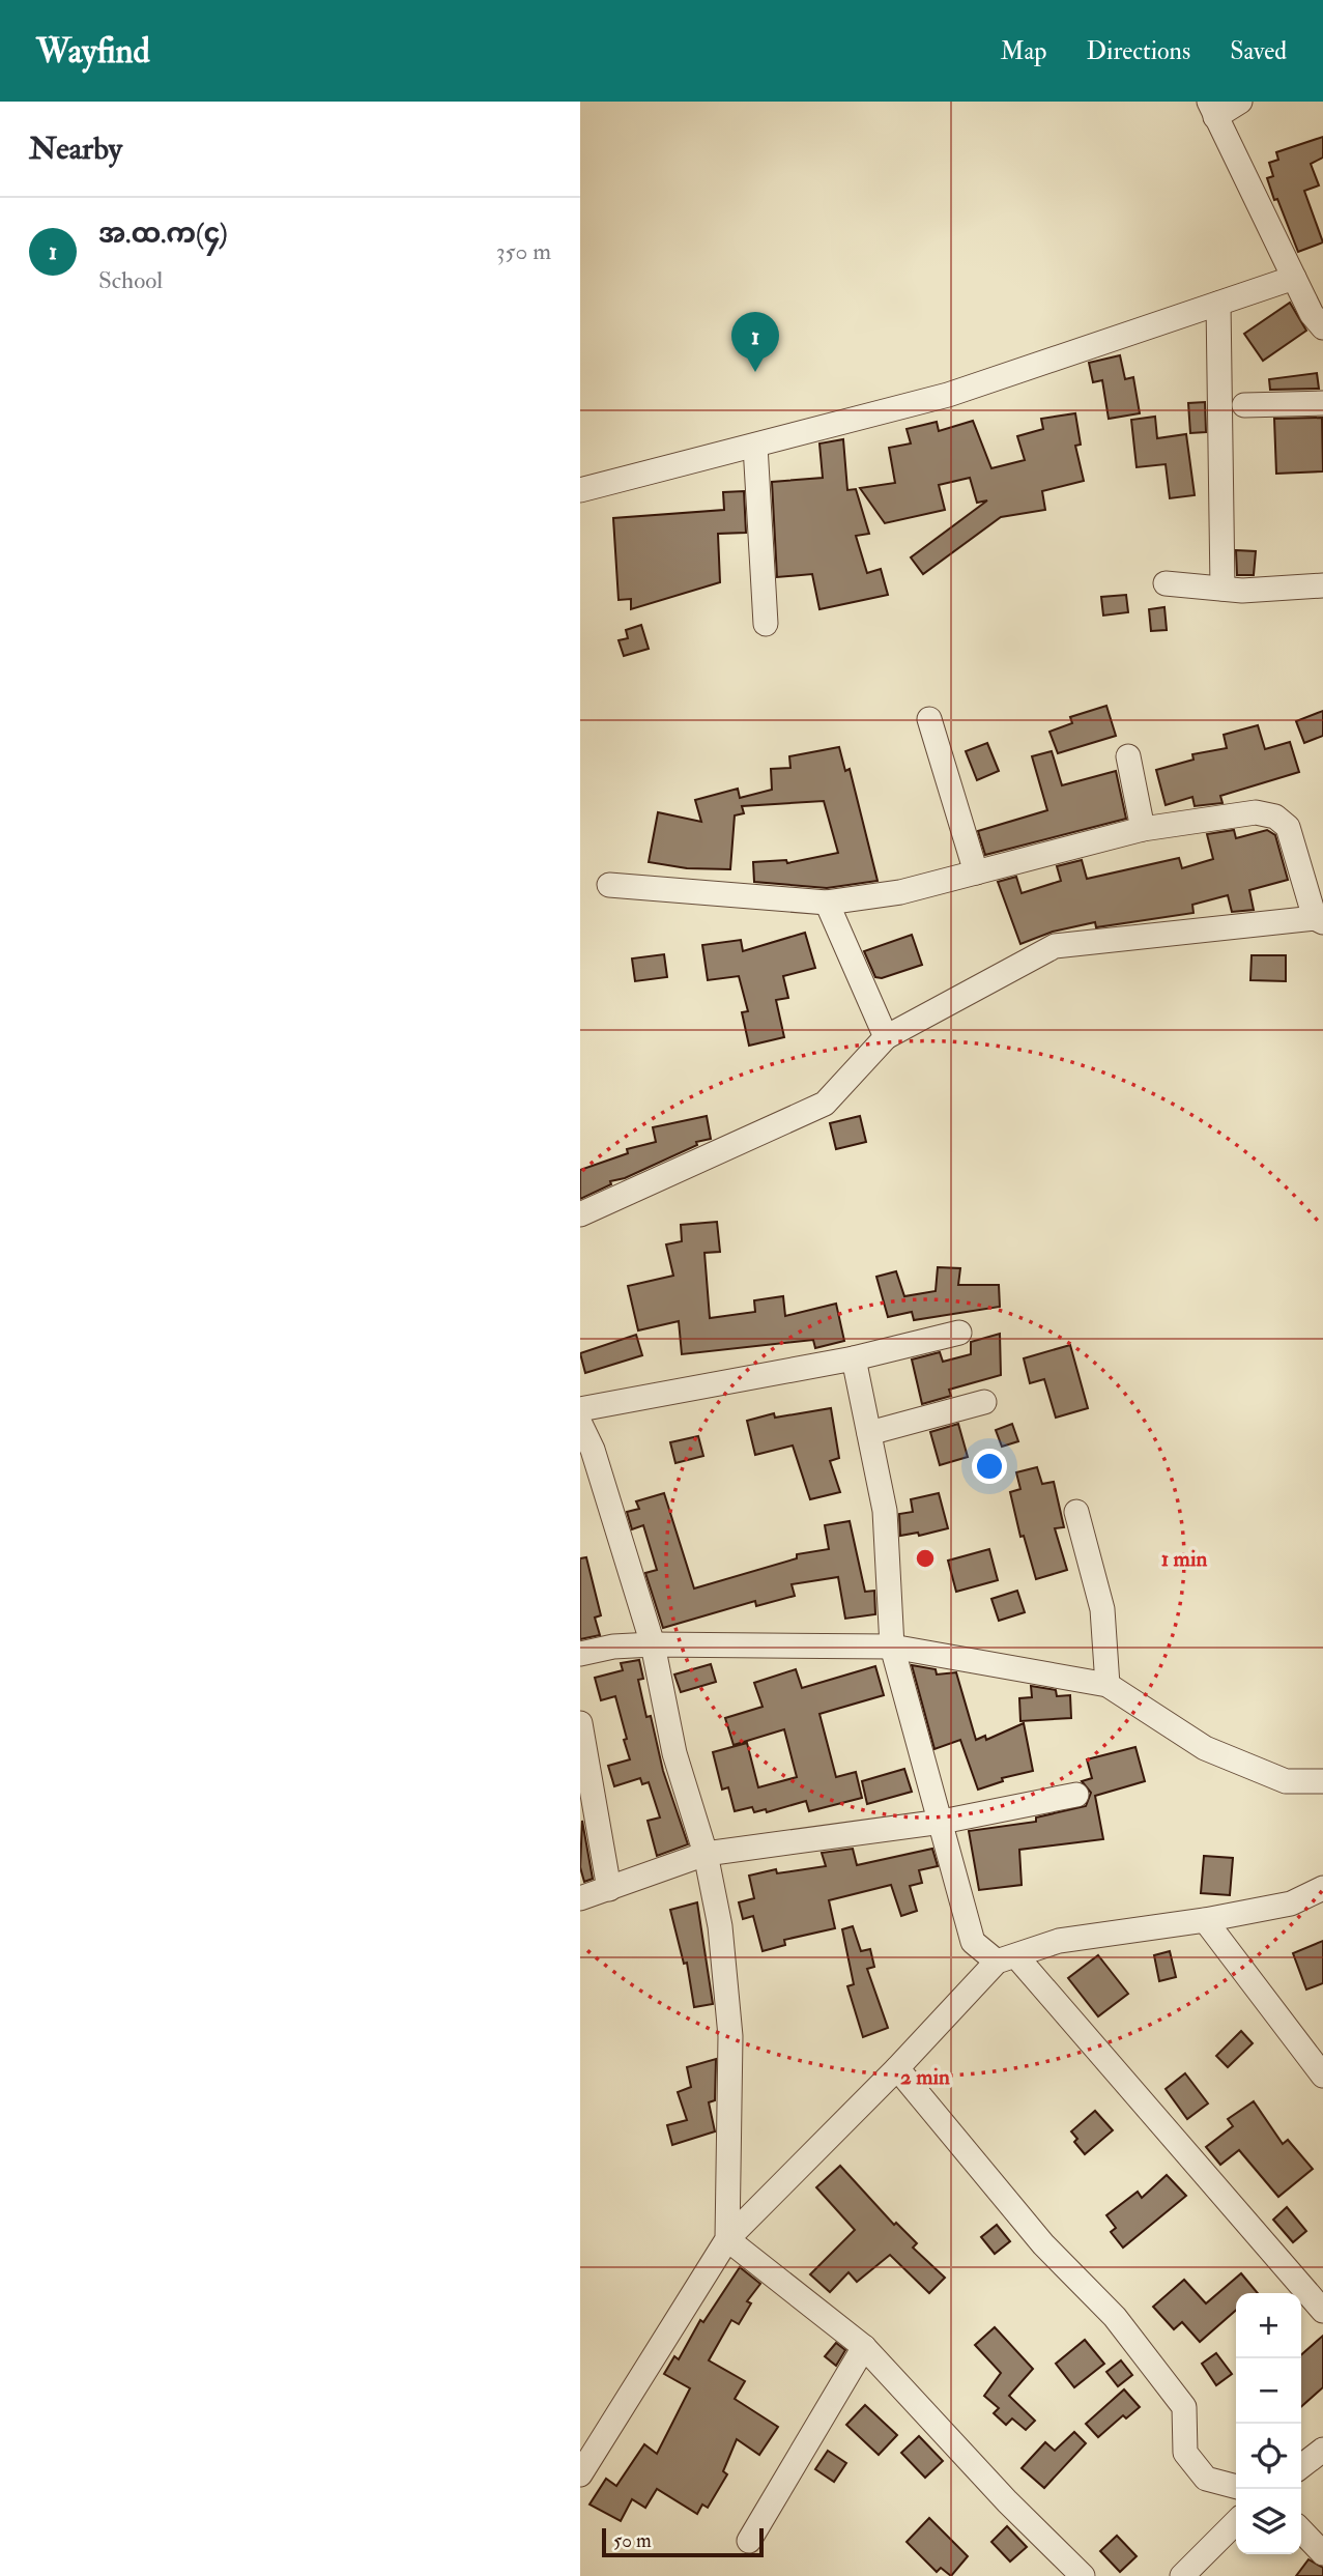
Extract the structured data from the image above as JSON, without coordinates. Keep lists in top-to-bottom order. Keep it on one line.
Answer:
{"scale_bar":"50 m","page":{"header":"Wayfind","nav":["Map","Directions","Saved"],"heading":"Nearby","list":[{"mark":"1","name":"အ.ထ.က(၄)","note":"School","value":"350 m"}],"pins":"1","map_buttons":["+","−"],"scale":"50 m"},"rings":["1 min","2 min"]}
